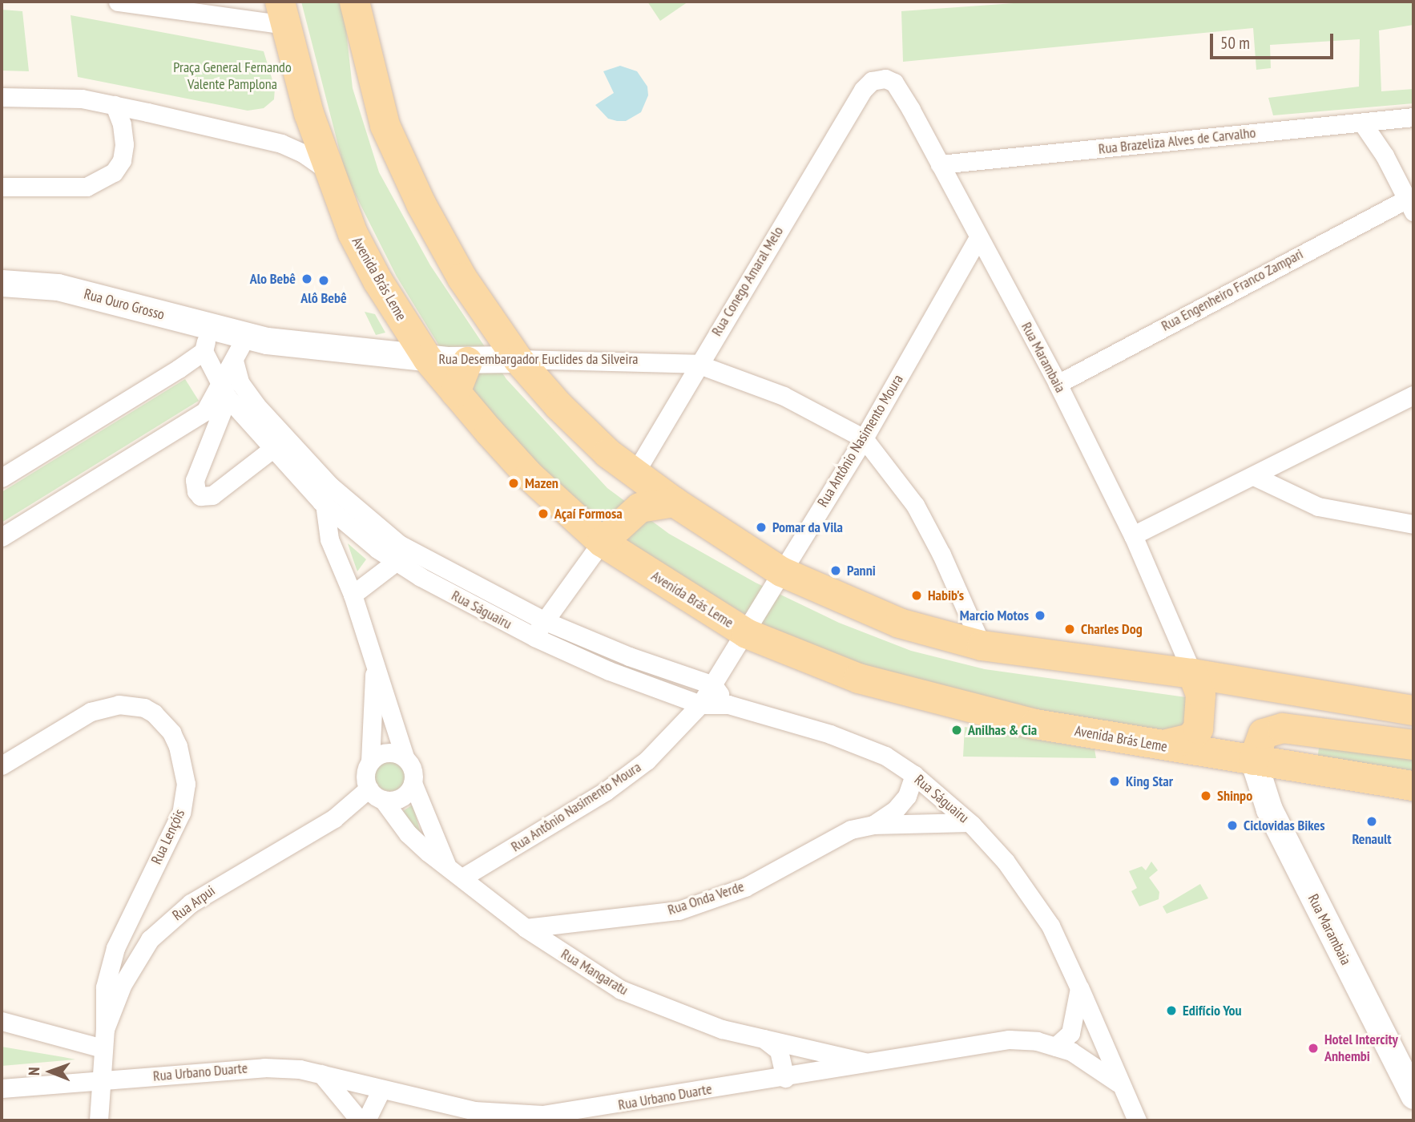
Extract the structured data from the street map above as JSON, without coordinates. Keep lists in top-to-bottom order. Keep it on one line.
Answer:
{"streets":{"main road":["Avenida Brás Leme"],"street":["Rua Brazeliza Alves de Carvalho","Rua Conego Amaral Melo","Rua Engenheiro Franco Zampari","Rua Ouro Grosso","Rua Marambaia","Rua Desembargador Euclides da Silveira","Rua Antônio Nasimento Moura","Rua Ságuairu","Rua Lençóis","Rua Onda Verde","Rua Arpui","Rua Mangaratu","Rua Urbano Duarte"]},"crossings":[["Rua Brazeliza Alves de Carvalho","Rua Marambaia"],["Avenida Brás Leme","Rua Marambaia"],["Avenida Brás Leme","Rua Desembargador Euclides da Silveira"],["Avenida Brás Leme","Rua Antônio Nasimento Moura"],["Rua Conego Amaral Melo","Rua Marambaia"],["Rua Conego Amaral Melo","Rua Desembargador Euclides da Silveira"],["Rua Engenheiro Franco Zampari","Rua Marambaia"],["Rua Ouro Grosso","Rua Desembargador Euclides da Silveira"],["Rua Ouro Grosso","Rua Ságuairu"],["Rua Marambaia","Rua Antônio Nasimento Moura"],["Rua Desembargador Euclides da Silveira","Rua Antônio Nasimento Moura"],["Rua Antônio Nasimento Moura","Rua Ságuairu"],["Rua Antônio Nasimento Moura","Rua Mangaratu"],["Rua Ságuairu","Rua Onda Verde"],["Rua Ságuairu","Rua Urbano Duarte"],["Rua Lençóis","Rua Arpui"],["Rua Onda Verde","Rua Mangaratu"],["Rua Arpui","Rua Mangaratu"],["Rua Arpui","Rua Urbano Duarte"],["Rua Mangaratu","Rua Urbano Duarte"]],"parks":["Praça General Fernando Valente Pamplona"],"places":["Alo Bebê","Alô Bebê","Mazen","Açaí Formosa","Pomar da Vila","Panni","Habib's","Marcio Motos","Charles Dog","Anilhas & Cia","King Star","Shinpo","Renault","Ciclovidas Bikes","Edifício You","Hotel Intercity Anhembi"],"scale_bar":"50 m","north":"left"}
